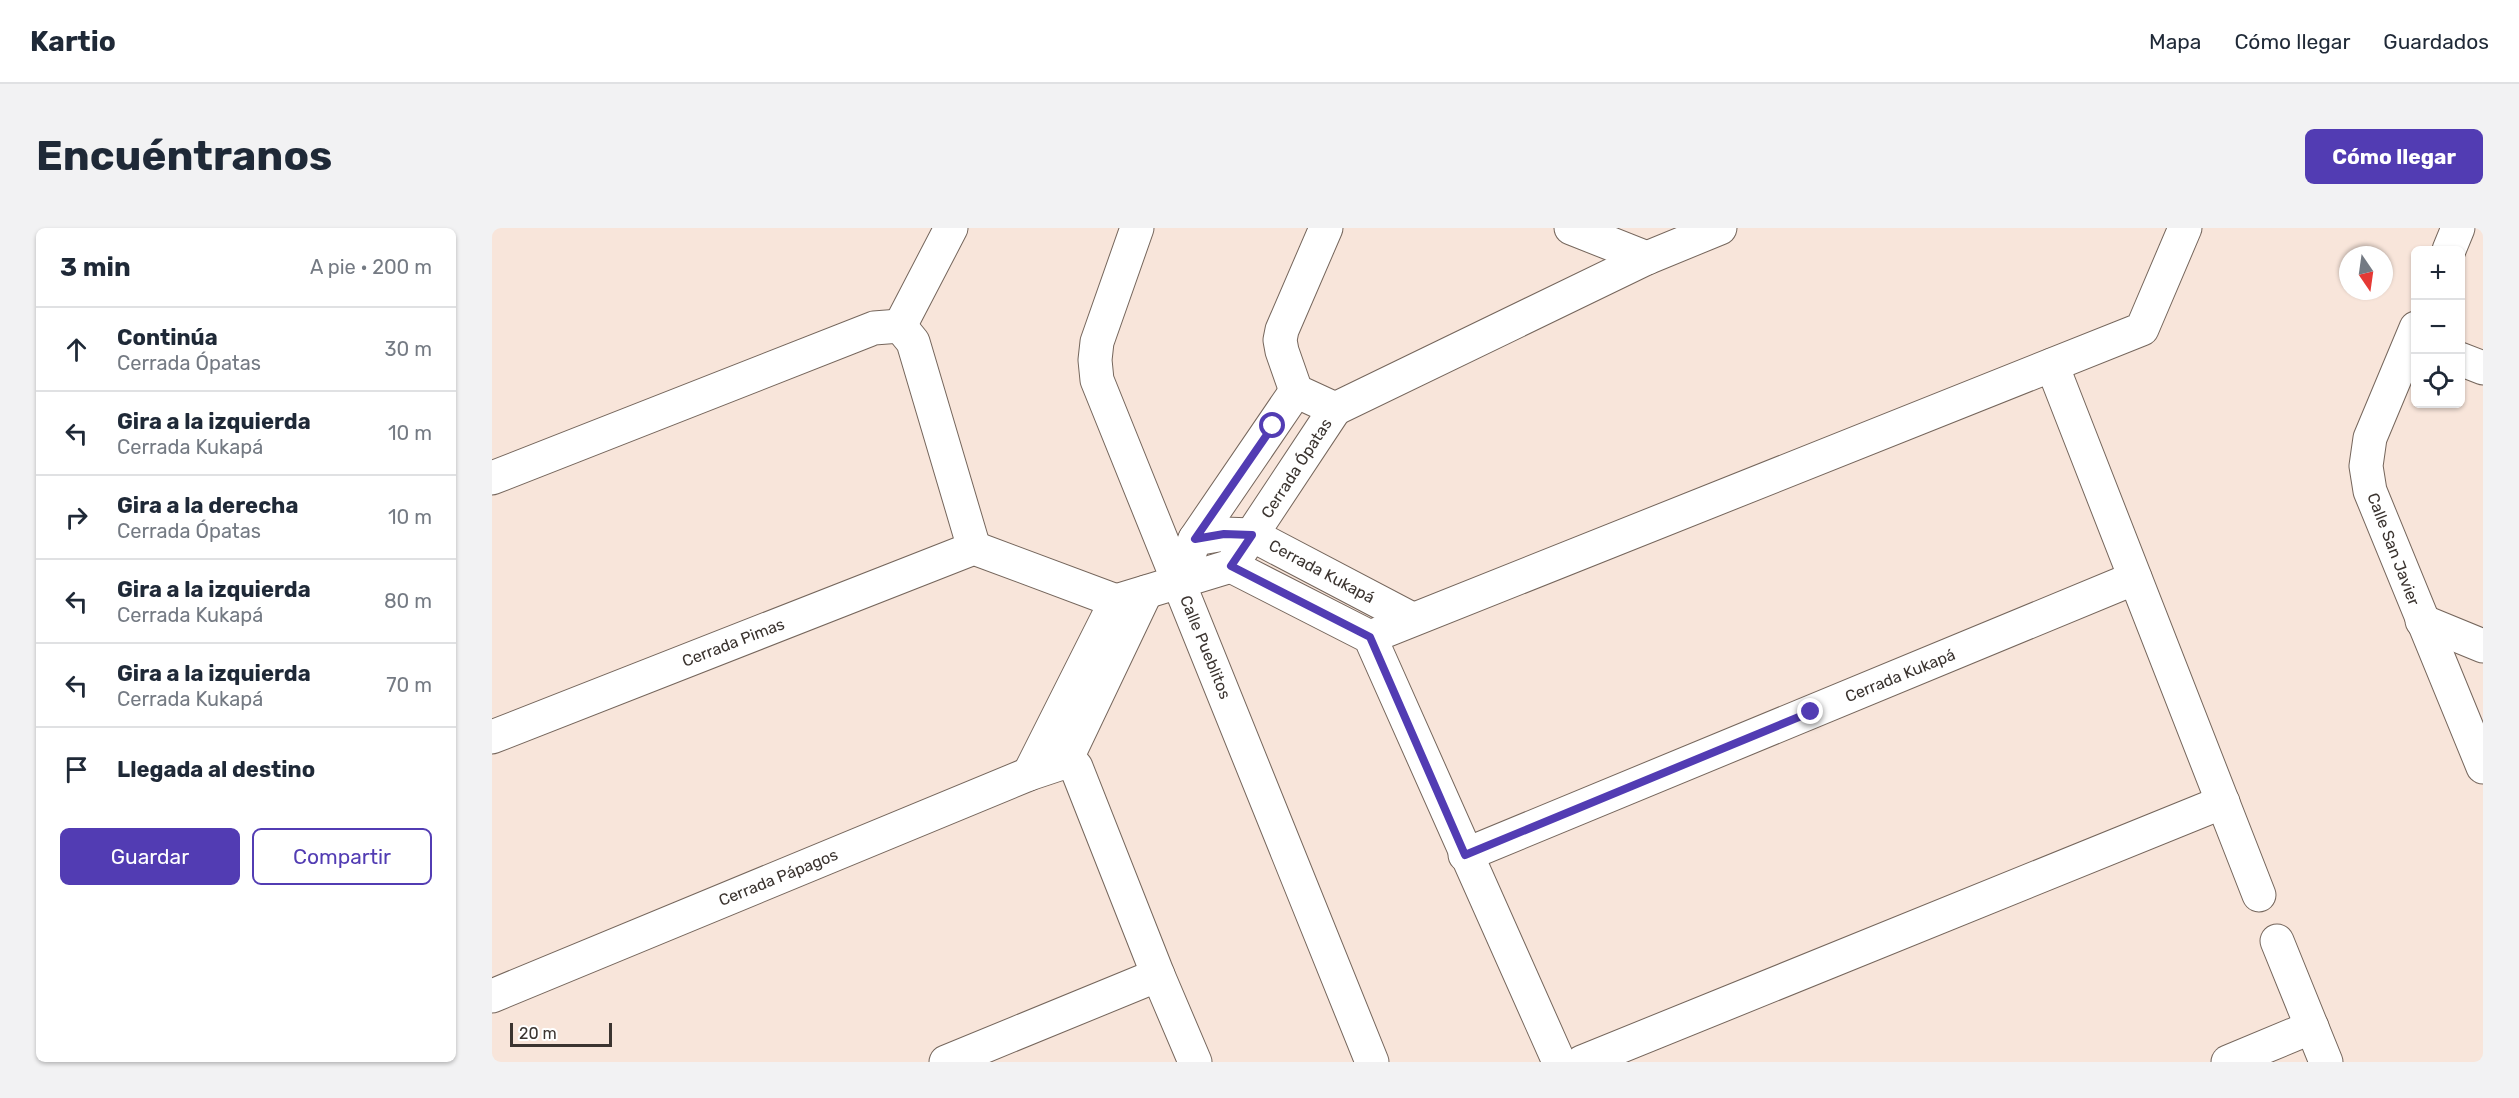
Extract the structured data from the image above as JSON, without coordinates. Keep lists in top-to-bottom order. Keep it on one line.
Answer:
{"streets":{"street":["Cerrada Ópatas","Calle San Javier","Cerrada Kukapá","Cerrada Pimas","Calle Pueblitos","Cerrada Pápagos"]},"crossings":[["Cerrada Ópatas","Cerrada Kukapá"]],"scale_bar":"20 m","north":"bottom","page":{"header":"Kartio","nav":["Mapa","Cómo llegar","Guardados"],"buttons":["Cómo llegar",["Guardar","Compartir"]],"title":"Encuéntranos","heading":["3 min","A pie · 200 m"],"map_buttons":["+","−"],"list":[["Continúa","Cerrada Ópatas","30 m"],["Gira a la izquierda","Cerrada Kukapá","10 m"],["Gira a la derecha","Cerrada Ópatas","10 m"],["Gira a la izquierda","Cerrada Kukapá","80 m"],["Gira a la izquierda","Cerrada Kukapá","70 m"],"Llegada al destino"],"scale":"20 m"}}
